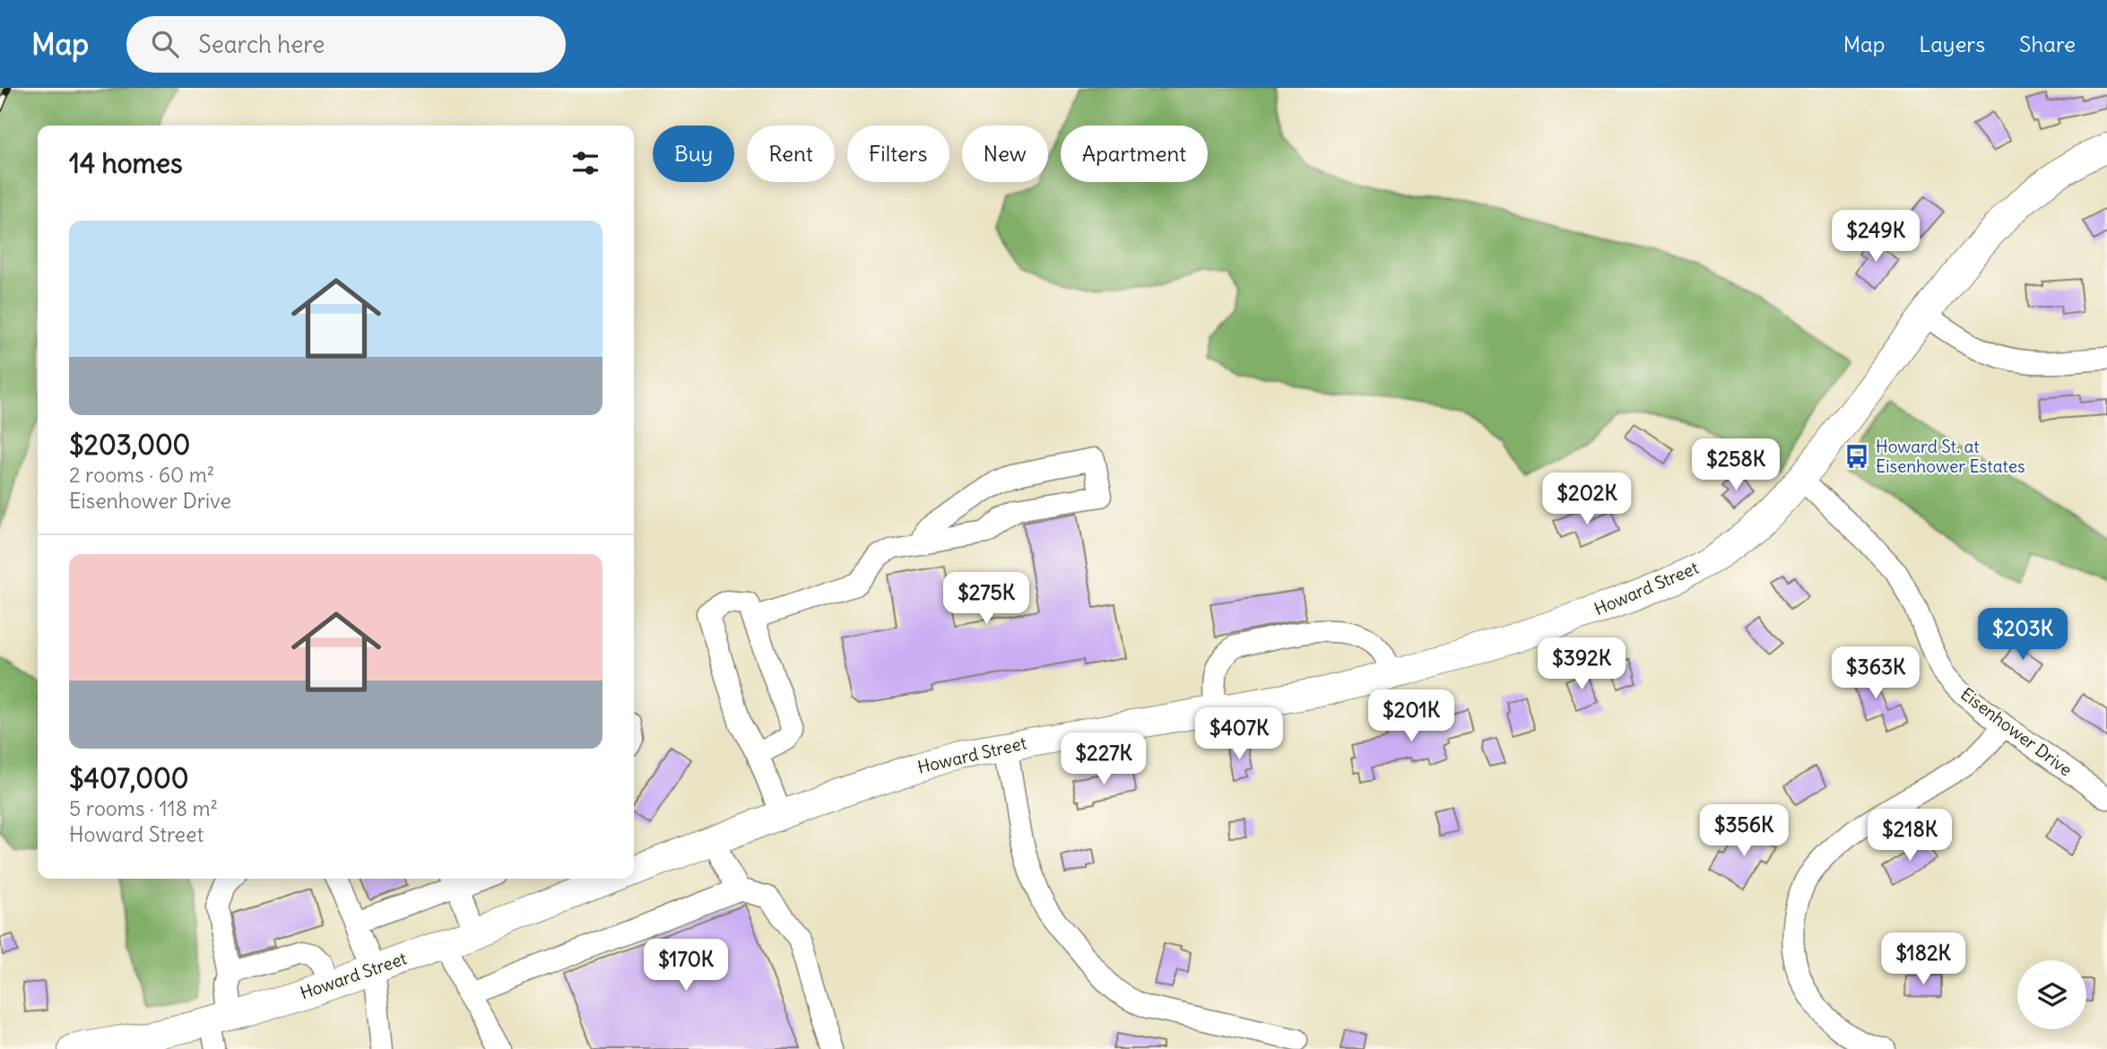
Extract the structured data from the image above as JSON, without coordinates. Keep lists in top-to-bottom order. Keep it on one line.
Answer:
{"streets":{"main road":["Howard Street"],"street":["Eisenhower Drive"]},"crossings":[["Howard Street","Eisenhower Drive"]],"places":{"bus stop":["Howard St. at Eisenhower Estates"]},"page":{"header":"Map","search":"Search here","nav":["Map","Layers","Share"],"chip":["Buy","Rent","Filters","New","Apartment"],"heading":"14 homes","list":[{"name":"$203,000","note":"2 rooms · 60 m² · Eisenhower Drive"},{"name":"$407,000","note":"5 rooms · 118 m² · Howard Street"}],"price":["$249K","$258K","$202K","$275K","$203K","$392K","$363K","$201K","$407K","$227K","$356K","$218K","$182K","$170K"]}}
